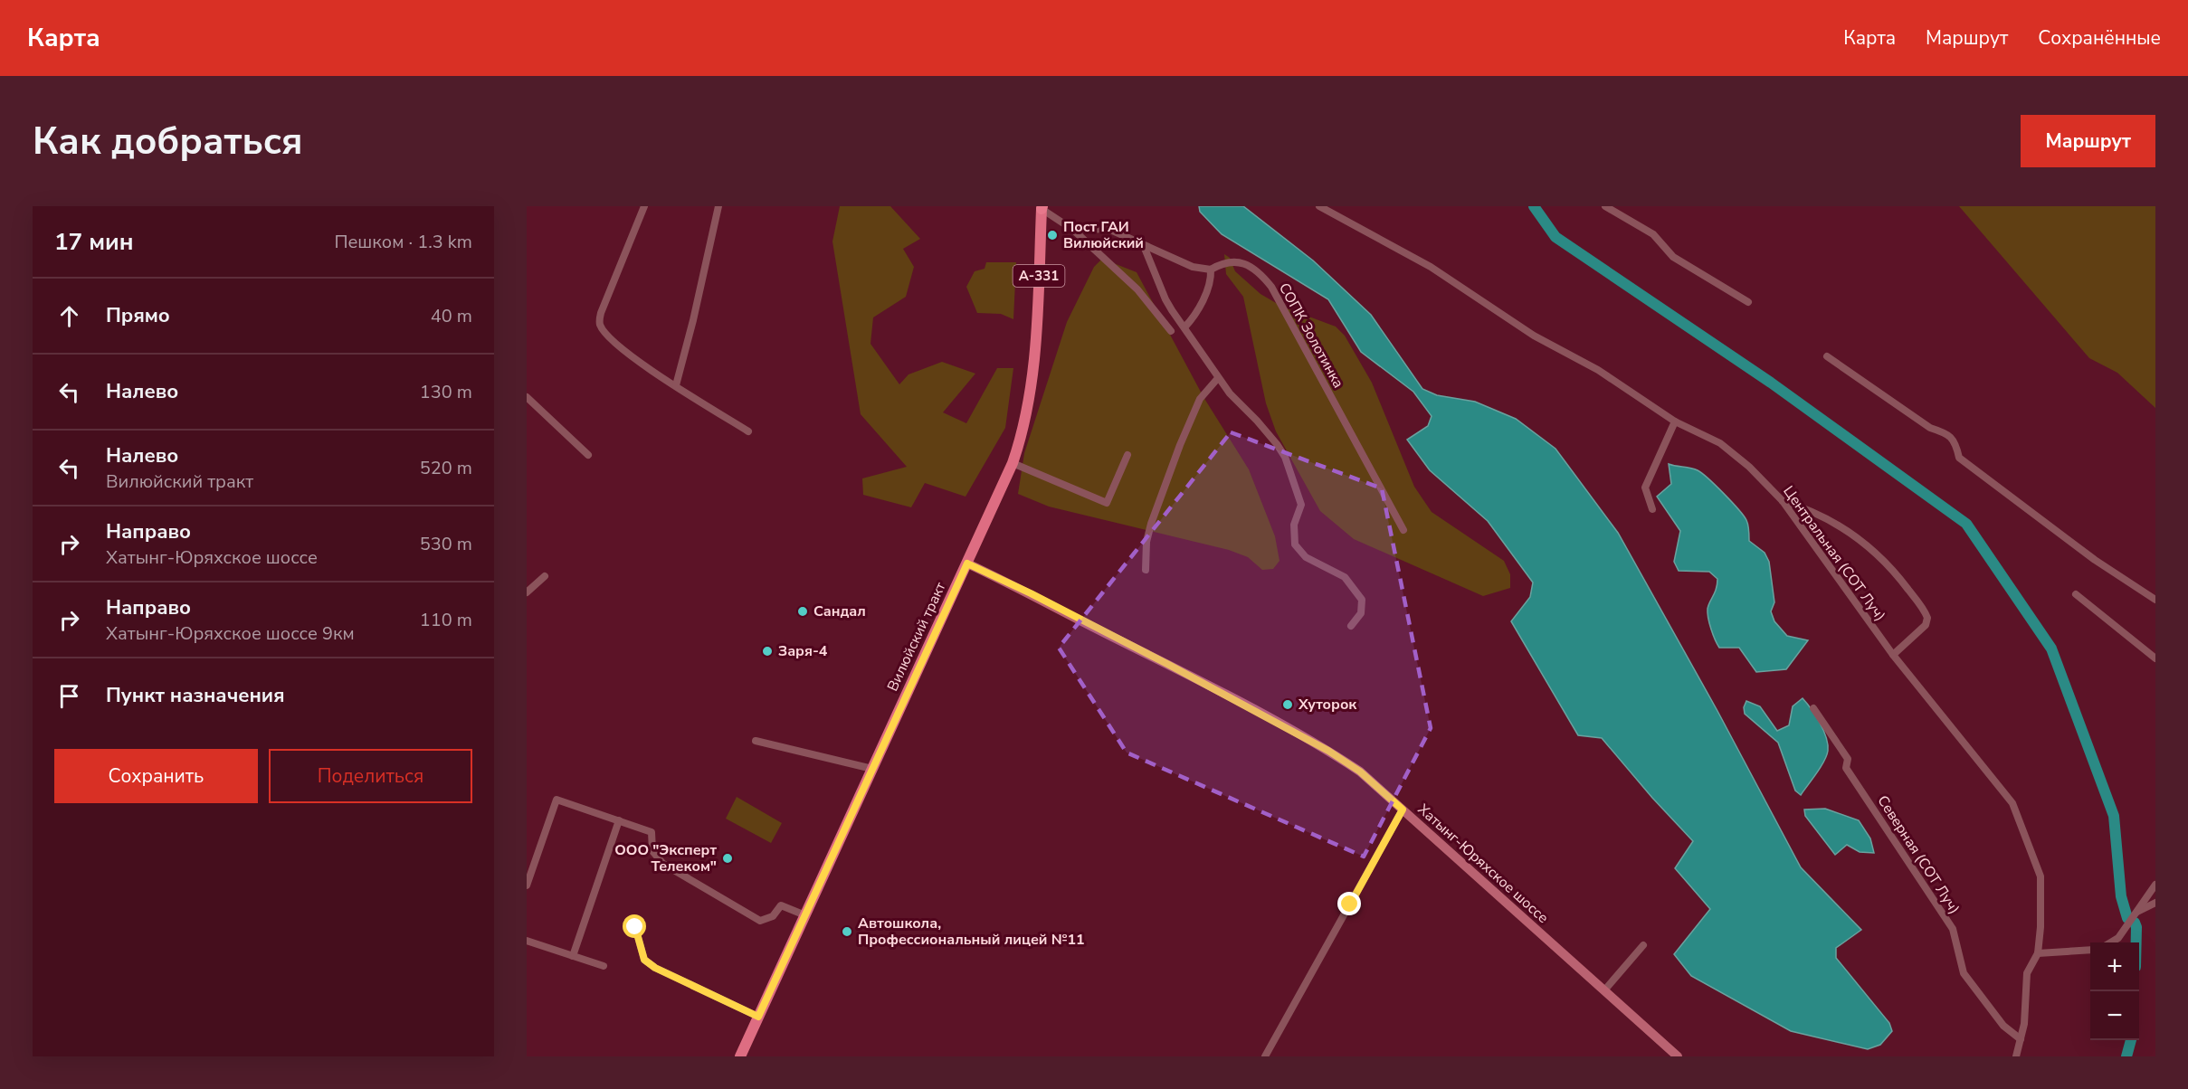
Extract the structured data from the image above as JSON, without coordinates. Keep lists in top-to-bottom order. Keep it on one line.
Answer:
{"streets":{"main road":["А-331","Вилюйский тракт","Хатынг-Юряхское шоссе"],"street":["СОПК Золотинка","Центральная (СОТ Луч)","Северная (СОТ Луч)"]},"crossings":[["Центральная (СОТ Луч)","Северная (СОТ Луч)"],["Вилюйский тракт","Хатынг-Юряхское шоссе"]],"places":["Пост ГАИ Вилюйский","Сандал","Заря-4","Хуторок","ООО \"Эксперт Телеком\"","Автошкола, Профессиональный лицей №11"],"page":{"header":"Карта","nav":["Карта","Маршрут","Сохранённые"],"buttons":["Маршрут",["Сохранить","Поделиться"]],"title":"Как добраться","heading":["17 мин","Пешком · 1.3 km"],"list":[["Прямо","40 m"],["Налево","130 m"],["Налево","Вилюйский тракт","520 m"],["Направо","Хатынг-Юряхское шоссе","530 m"],["Направо","Хатынг-Юряхское шоссе 9км","110 m"],"Пункт назначения"],"map_buttons":["+","−"]}}
